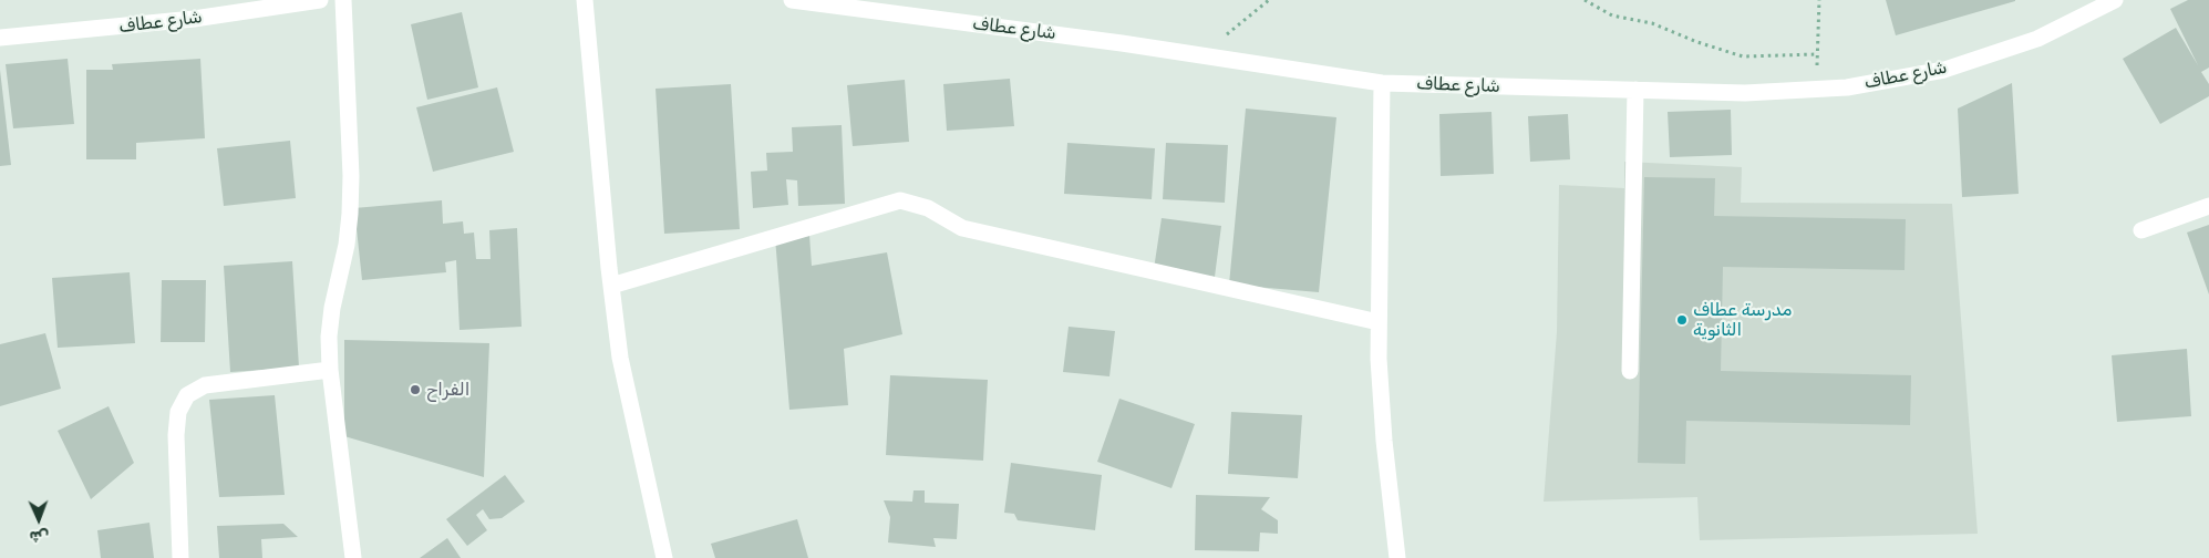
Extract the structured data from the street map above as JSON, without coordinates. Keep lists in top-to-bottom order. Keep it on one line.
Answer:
{"streets":{"street":["شارع عطاف"]},"places":["مدرسة عطاف الثانوية","الفراح"],"north":"bottom"}
